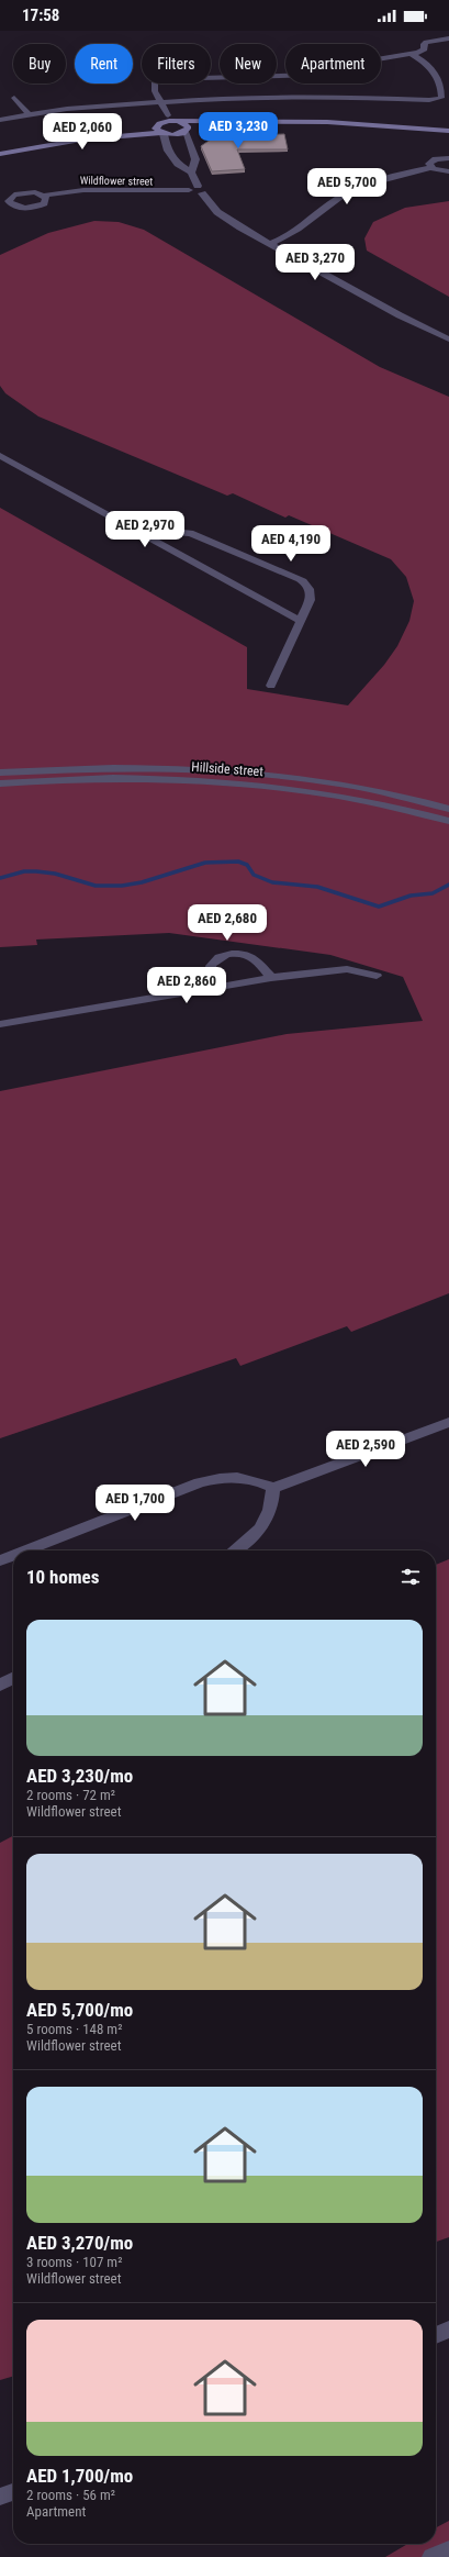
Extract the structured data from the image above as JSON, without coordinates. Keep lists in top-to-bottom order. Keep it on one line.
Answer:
{"streets":{"street":["Wildflower street","Hillside street"]},"page":{"status":"17:58","chip":["Buy","Rent","Filters","New","Apartment"],"price":["AED 3,230","AED 2,060","AED 5,700","AED 3,270","AED 2,970","AED 4,190","AED 2,680","AED 2,860","AED 2,590","AED 1,700"],"heading":"10 homes","list":[{"name":"AED 3,230/mo","note":"2 rooms · 72 m² · Wildflower street"},{"name":"AED 5,700/mo","note":"5 rooms · 148 m² · Wildflower street"},{"name":"AED 3,270/mo","note":"3 rooms · 107 m² · Wildflower street"},{"name":"AED 1,700/mo","note":"2 rooms · 56 m² · Apartment"}]}}
